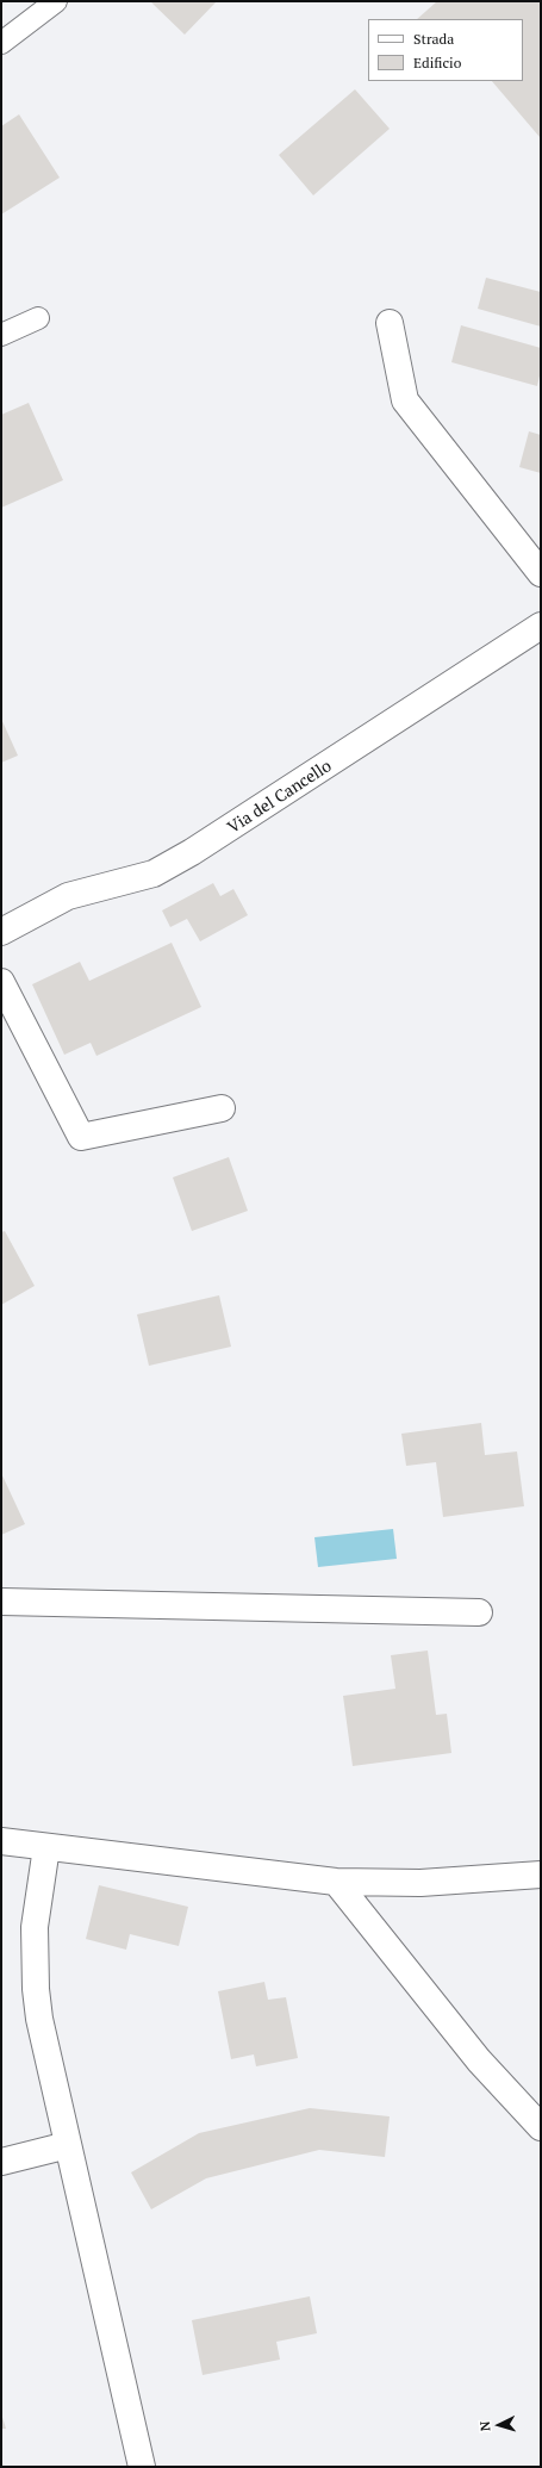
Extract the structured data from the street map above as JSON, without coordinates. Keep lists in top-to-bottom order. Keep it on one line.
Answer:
{"streets":{"street":["Via del Cancello"]},"legend":["Strada","Edificio"],"north":"left"}
